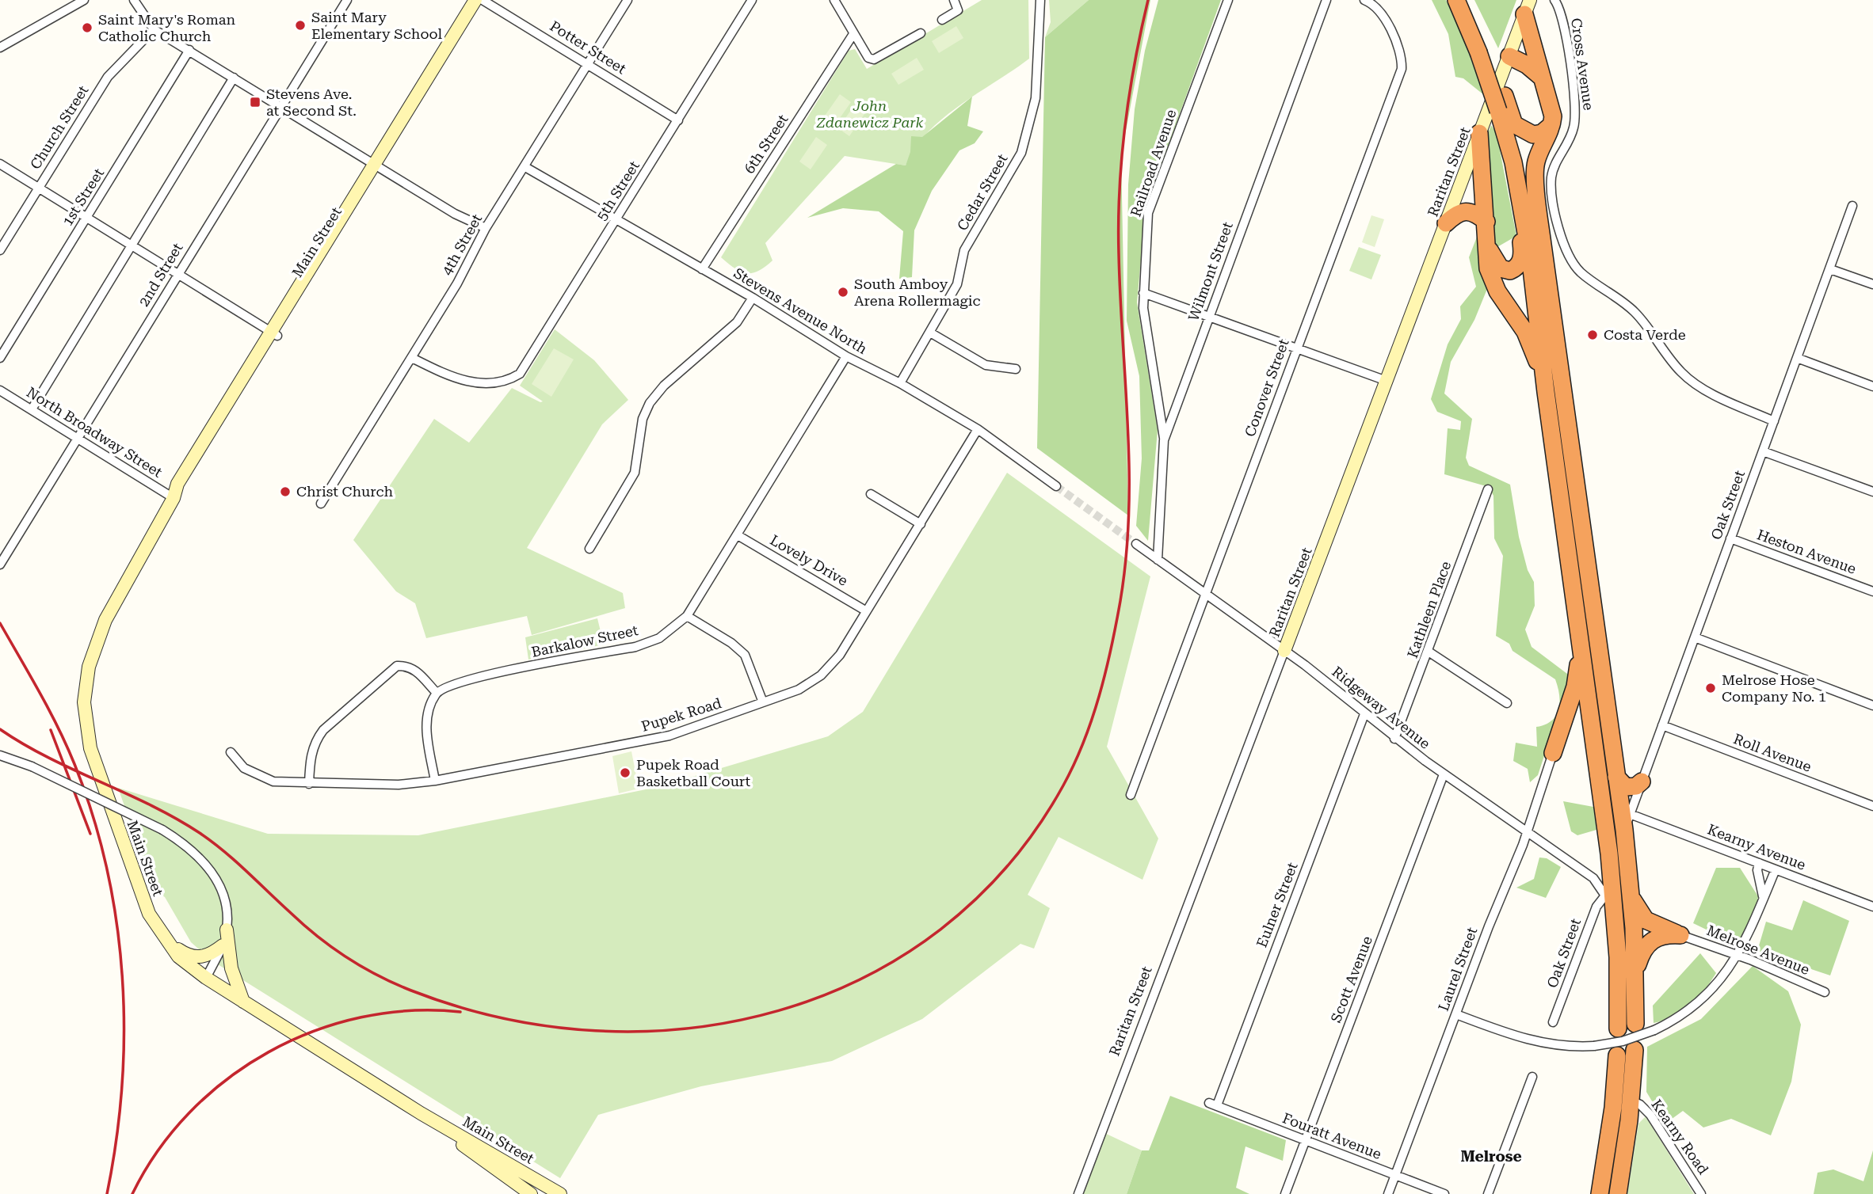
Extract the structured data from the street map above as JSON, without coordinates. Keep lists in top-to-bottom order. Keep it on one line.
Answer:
{"streets":{"main road":["Raritan Street","Main Street"],"street":["Potter Street","Cross Avenue","Church Street","6th Street","Railroad Avenue","5th Street","Cedar Street","1st Street","4th Street","Wilmont Street","2nd Street","Stevens Avenue North","Conover Street","North Broadway Street","Oak Street","Heston Avenue","Lovely Drive","Kathleen Place","Barkalow Street","Ridgeway Avenue","Pupek Road","Roll Avenue","Kearny Avenue","Eulner Street","Melrose Avenue","Laurel Street","Scott Avenue","Fouratt Avenue","Kearny Road"]},"crossings":[["Potter Street","5th Street"],["Potter Street","Main Street"],["Potter Street","4th Street"],["Cross Avenue","Oak Street"],["6th Street","Stevens Avenue North"],["Railroad Avenue","Wilmont Street"],["Raritan Street","Ridgeway Avenue"],["5th Street","4th Street"],["5th Street","Stevens Avenue North"],["Cedar Street","Stevens Avenue North"],["Main Street","North Broadway Street"],["4th Street","Stevens Avenue North"],["Wilmont Street","Ridgeway Avenue"],["2nd Street","North Broadway Street"],["Stevens Avenue North","Barkalow Street"],["Stevens Avenue North","Pupek Road"],["Conover Street","Ridgeway Avenue"],["Oak Street","Heston Avenue"],["Oak Street","Ridgeway Avenue"],["Oak Street","Roll Avenue"],["Oak Street","Kearny Avenue"],["Lovely Drive","Barkalow Street"],["Lovely Drive","Pupek Road"],["Kathleen Place","Ridgeway Avenue"],["Ridgeway Avenue","Eulner Street"],["Ridgeway Avenue","Laurel Street"],["Ridgeway Avenue","Scott Avenue"],["Eulner Street","Fouratt Avenue"],["Laurel Street","Fouratt Avenue"],["Scott Avenue","Fouratt Avenue"]],"districts":["Melrose"],"parks":["John Zdanewicz Park"],"places":{"other":["Saint Mary Elementary School","Saint Mary's Roman Catholic Church","South Amboy Arena Rollermagic","Costa Verde","Christ Church","Melrose Hose Company No. 1","Pupek Road Basketball Court"],"transit":["Stevens Ave. at Second St."]}}
